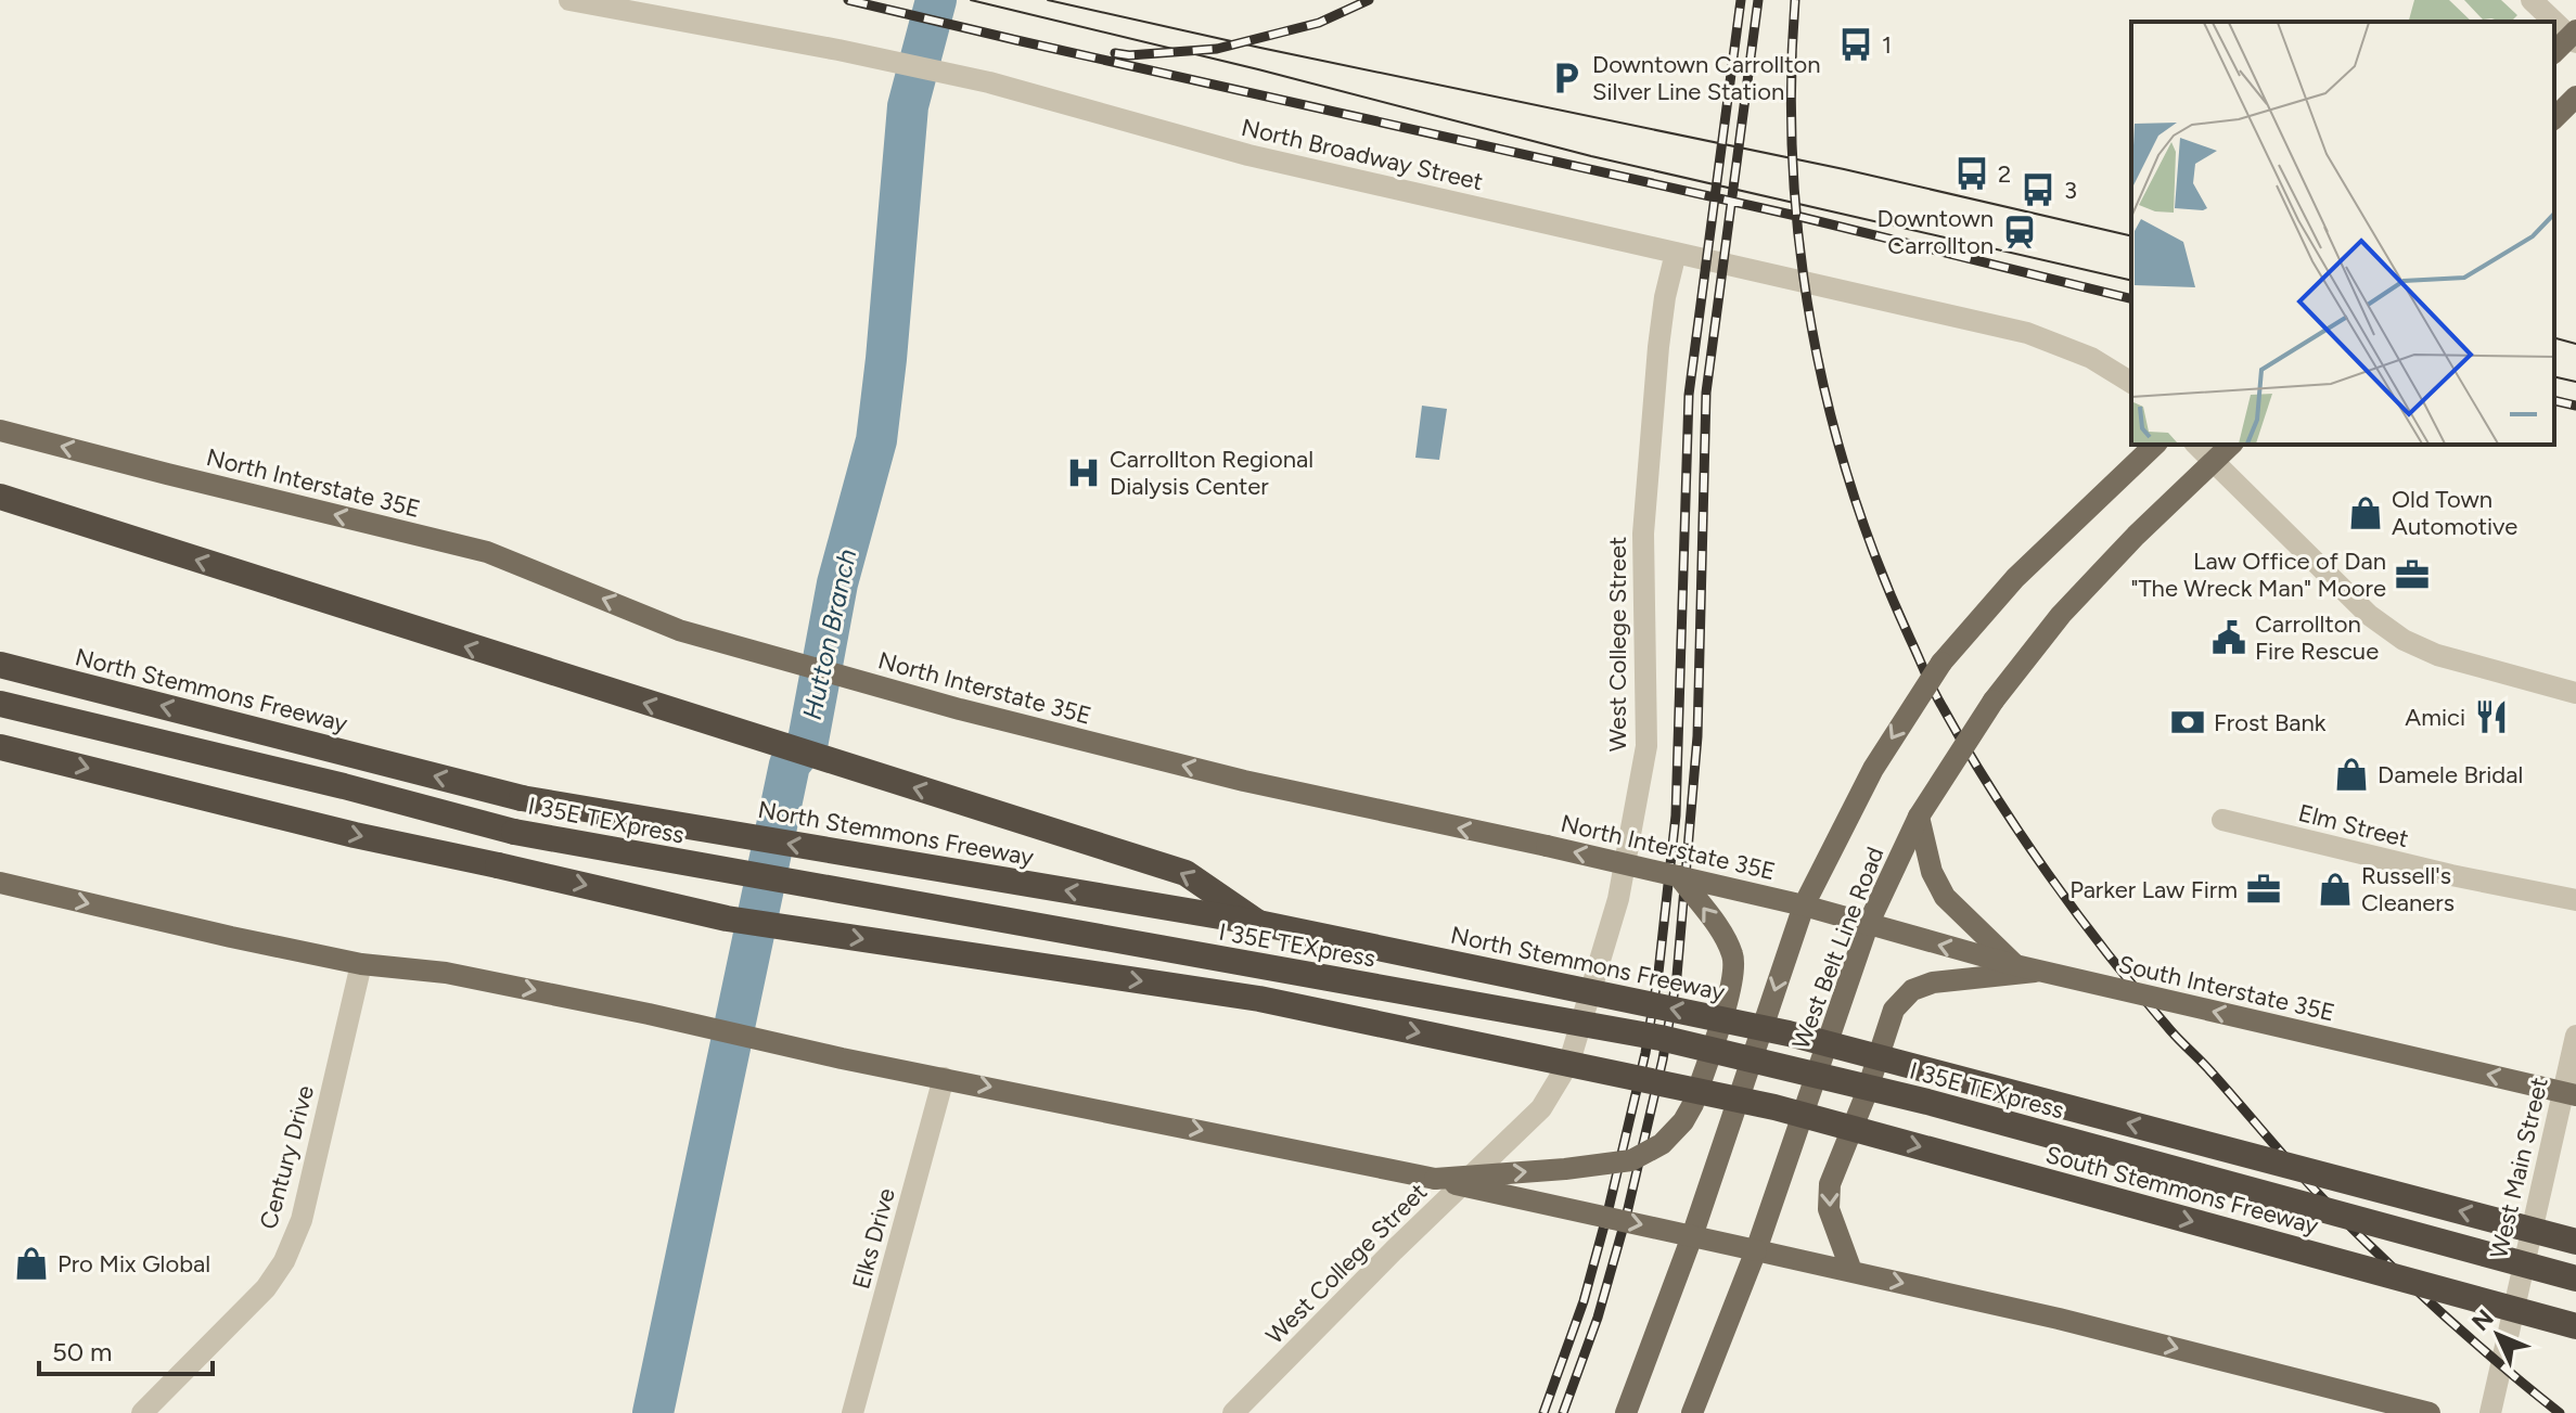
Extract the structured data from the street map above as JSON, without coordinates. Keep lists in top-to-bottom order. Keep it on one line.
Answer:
{"streets":{"highway":["North Stemmons Freeway","I 35E TEXpress","South Stemmons Freeway"],"main road":["North Interstate 35E","West Belt Line Road","South Interstate 35E"],"street":["North Broadway Street","West College Street","Elm Street","Century Drive","West Main Street","Elks Drive"]},"crossings":[["North Broadway Street","West College Street"],["North Interstate 35E","West Belt Line Road"],["North Interstate 35E","South Interstate 35E"],["North Stemmons Freeway","South Stemmons Freeway"],["West Belt Line Road","South Interstate 35E"]],"one_way":["North Interstate 35E","South Interstate 35E"],"water":["Hutton Branch"],"places":{"bus stop":["1","2","3"],"parking":["Downtown Carrollton Silver Line Station"],"station":["Downtown Carrollton"],"hospital":["Carrollton Regional Dialysis Center"],"shop":["Old Town Automotive","Damele Bridal","Russell's Cleaners","Pro Mix Global"],"office":["Law Office of Dan \"The Wreck Man\" Moore","Parker Law Firm"],"public building":["Carrollton Fire Rescue"],"restaurant":["Amici"],"bank":["Frost Bank"]},"scale_bar":"50 m","north":"top left"}
